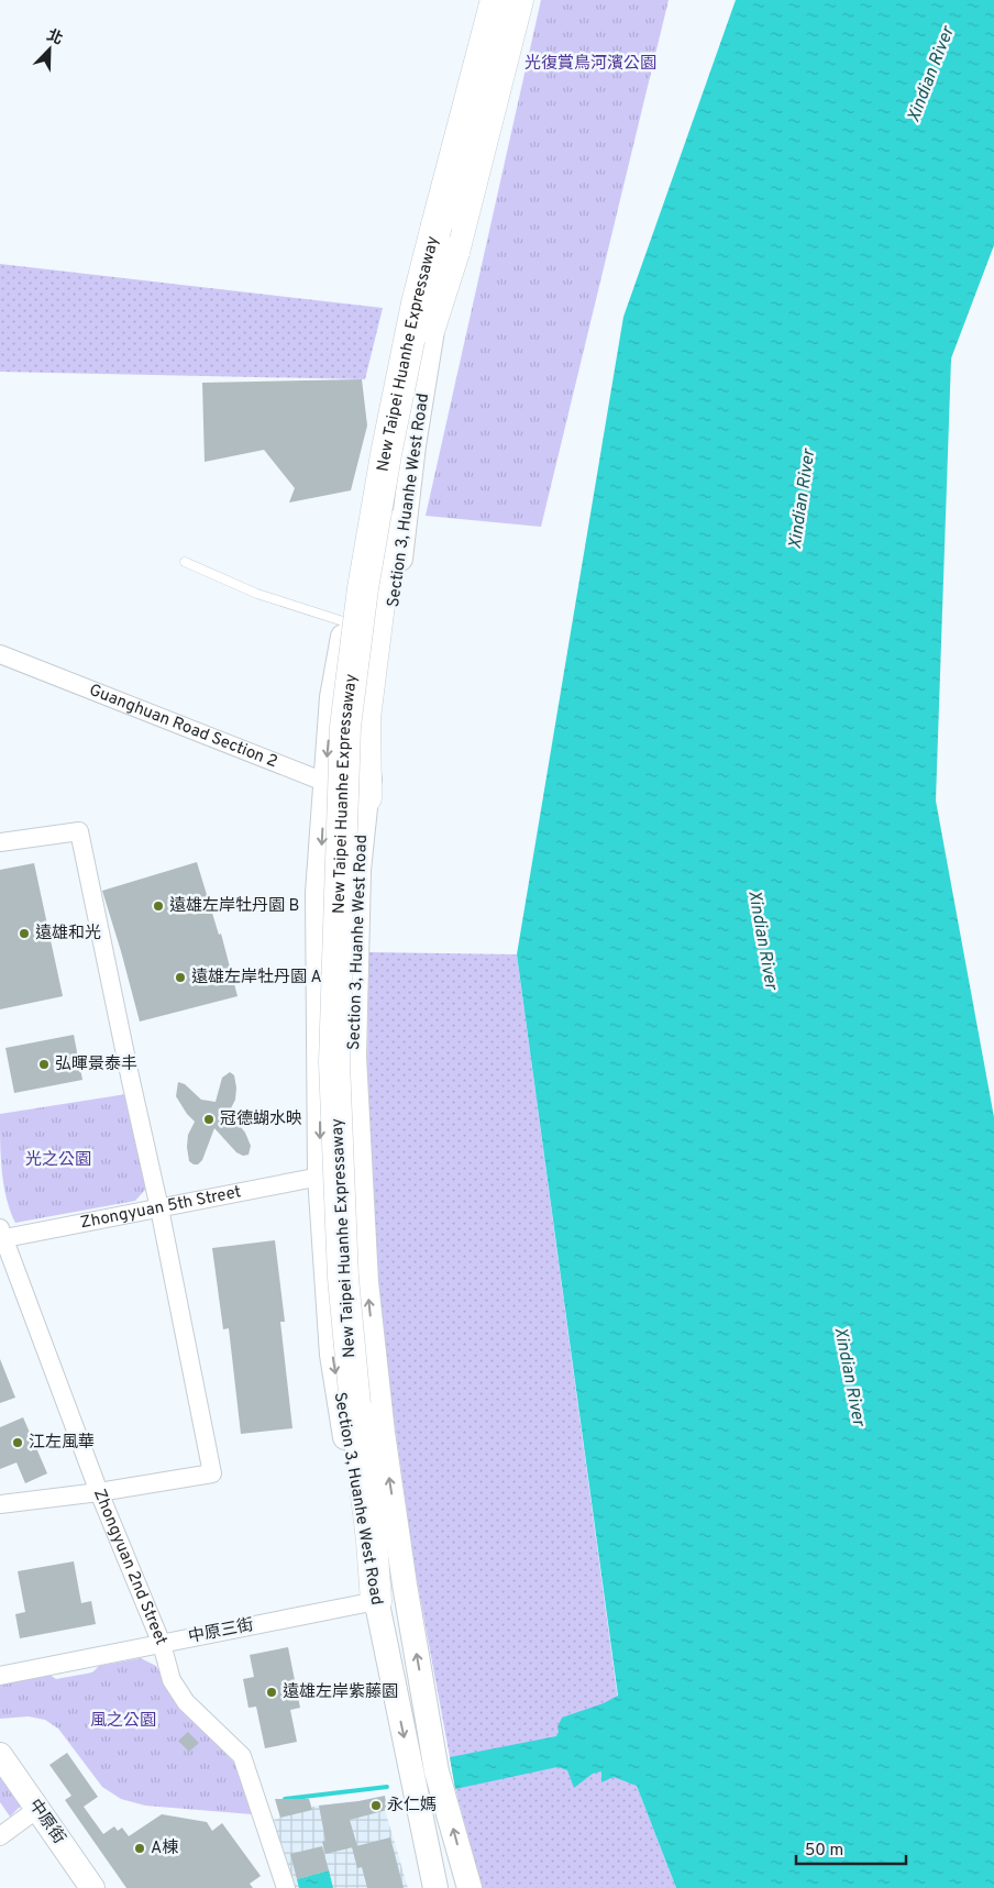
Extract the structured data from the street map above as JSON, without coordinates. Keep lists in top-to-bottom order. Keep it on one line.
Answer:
{"streets":{"highway":["New Taipei Huanhe Expressaway"],"main road":["Section 3, Huanhe West Road","中原街"],"street":["Guanghuan Road Section 2","Zhongyuan 5th Street","Zhongyuan 2nd Street","中原三街"]},"crossings":[["New Taipei Huanhe Expressaway","Section 3, Huanhe West Road"],["New Taipei Huanhe Expressaway","Guanghuan Road Section 2"],["New Taipei Huanhe Expressaway","中原三街"],["Section 3, Huanhe West Road","Guanghuan Road Section 2"],["Section 3, Huanhe West Road","Zhongyuan 5th Street"],["Section 3, Huanhe West Road","中原三街"],["Zhongyuan 5th Street","Zhongyuan 2nd Street"],["Zhongyuan 2nd Street","中原三街"]],"water":["Xindian River"],"parks":["光復賞鳥河濱公園","光之公園","風之公園"],"places":["遠雄左岸牡丹園 B","遠雄和光","遠雄左岸牡丹園 A","弘暉景泰丰","冠德蝴水映","江左風華","遠雄左岸紫藤園","永仁媽","A棟"],"scale_bar":"50 m","north":"top right"}
